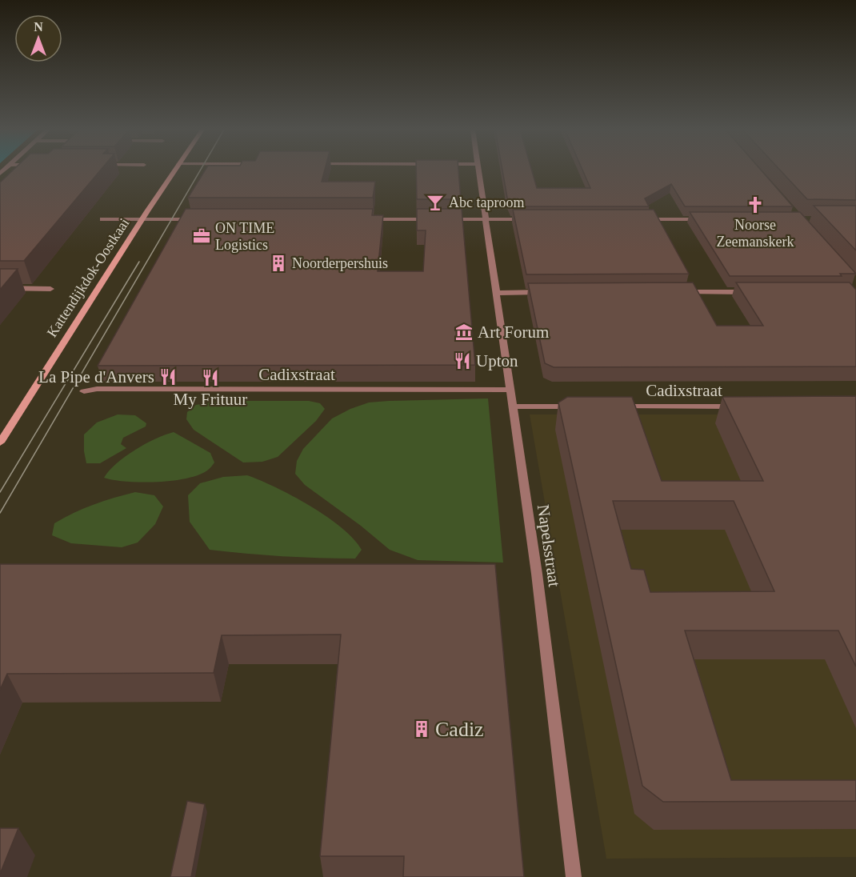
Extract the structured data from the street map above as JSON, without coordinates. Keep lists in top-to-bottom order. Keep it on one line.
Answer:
{"streets":{"street":["Kattendijkdok-Oostkaai","Cadixstraat","Napelsstraat"]},"crossings":[["Cadixstraat","Napelsstraat"]],"places":{"bar":["Abc taproom"],"church":["Noorse Zeemanskerk"],"office":["ON TIME Logistics"],"building":["Noorderpershuis","Cadiz"],"museum":["Art Forum"],"restaurant":["Upton","La Pipe d'Anvers","My Frituur"]},"north":"top"}
